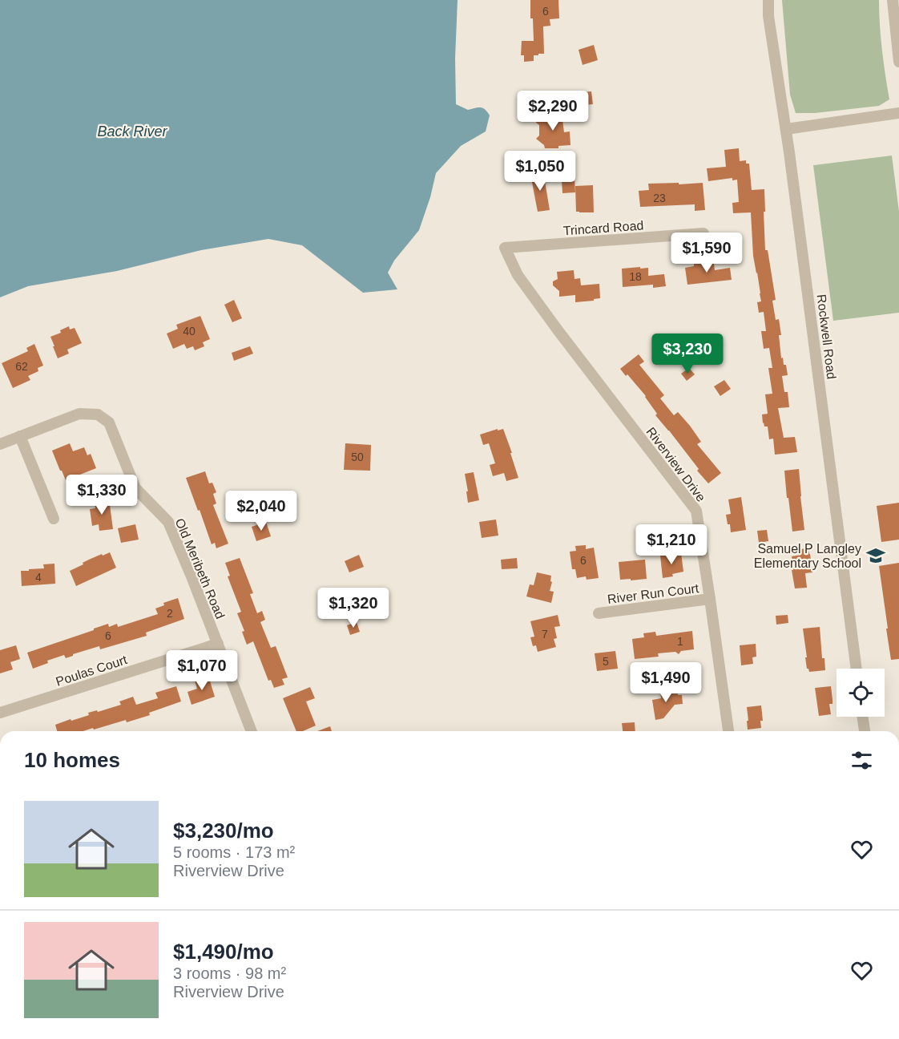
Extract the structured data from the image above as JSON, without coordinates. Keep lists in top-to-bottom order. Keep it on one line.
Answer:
{"streets":{"street":["Trincard Road","Rockwell Road","Riverview Drive","Old Meribeth Road","River Run Court","Poulas Court"]},"crossings":[["Trincard Road","Riverview Drive"],["Riverview Drive","River Run Court"],["Old Meribeth Road","Poulas Court"]],"water":["Back River"],"places":{"school or university":["Samuel P Langley Elementary School"]},"house_numbers":["6","23","18","40","62","50","6","4","2","7","6","1","5"],"page":{"price":["$2,290","$1,050","$1,590","$3,230","$1,330","$2,040","$1,210","$1,320","$1,070","$1,490"],"heading":"10 homes","list":[{"name":"$3,230/mo","note":"5 rooms · 173 m² · Riverview Drive"},{"name":"$1,490/mo","note":"3 rooms · 98 m² · Riverview Drive"}]}}
